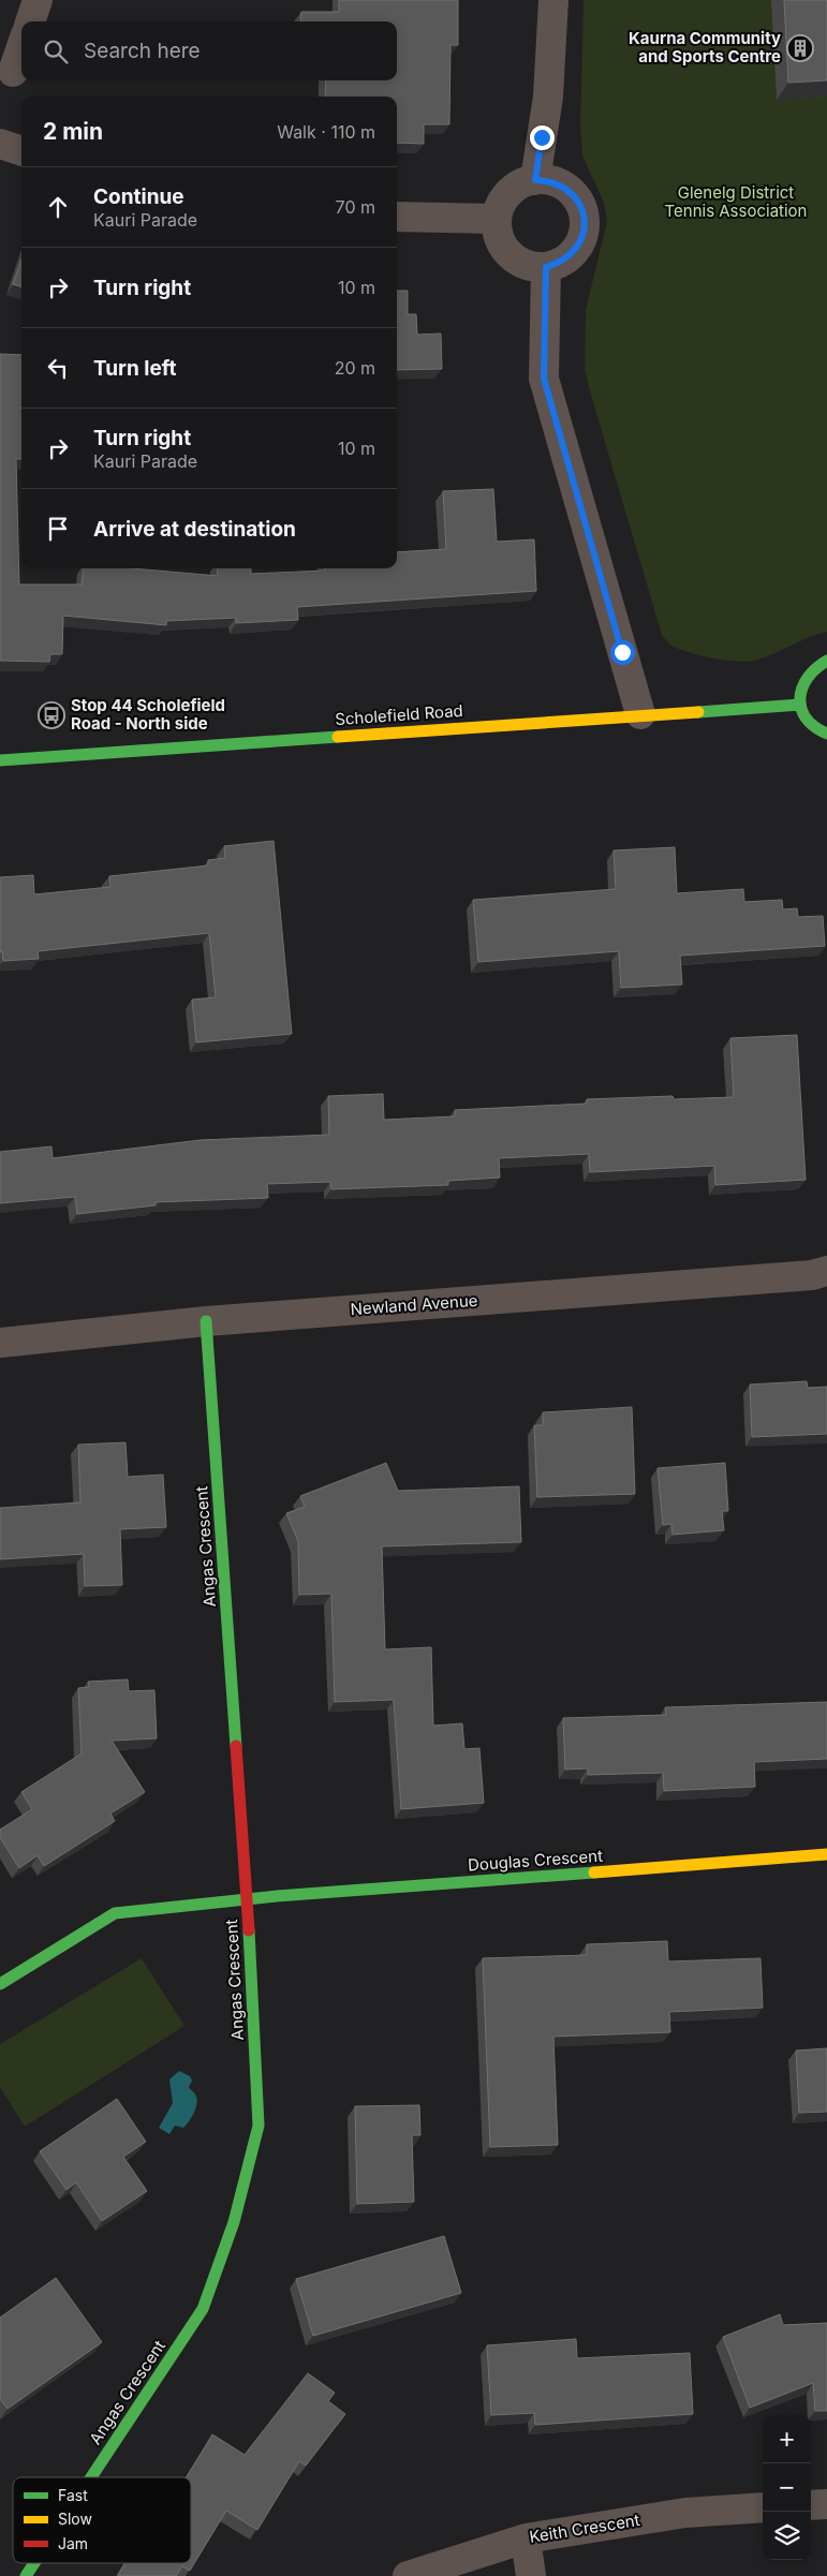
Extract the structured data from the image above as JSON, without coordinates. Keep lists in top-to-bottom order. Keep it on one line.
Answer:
{"streets":{"street":["Scholefield Road","Newland Avenue","Angas Crescent","Douglas Crescent","Keith Crescent"]},"crossings":[["Newland Avenue","Angas Crescent"],["Angas Crescent","Douglas Crescent"]],"parks":["Glenelg District Tennis Association"],"places":{"building":["Kaurna Community and Sports Centre"],"bus stop":["Stop 44 Scholefield Road - North side"]},"legend":["Fast","Slow","Jam"],"page":{"search":"Search here","heading":["2 min","Walk · 110 m"],"list":[["Continue","Kauri Parade","70 m"],["Turn right","10 m"],["Turn left","20 m"],["Turn right","Kauri Parade","10 m"],"Arrive at destination"],"map_buttons":["+","−"]}}
